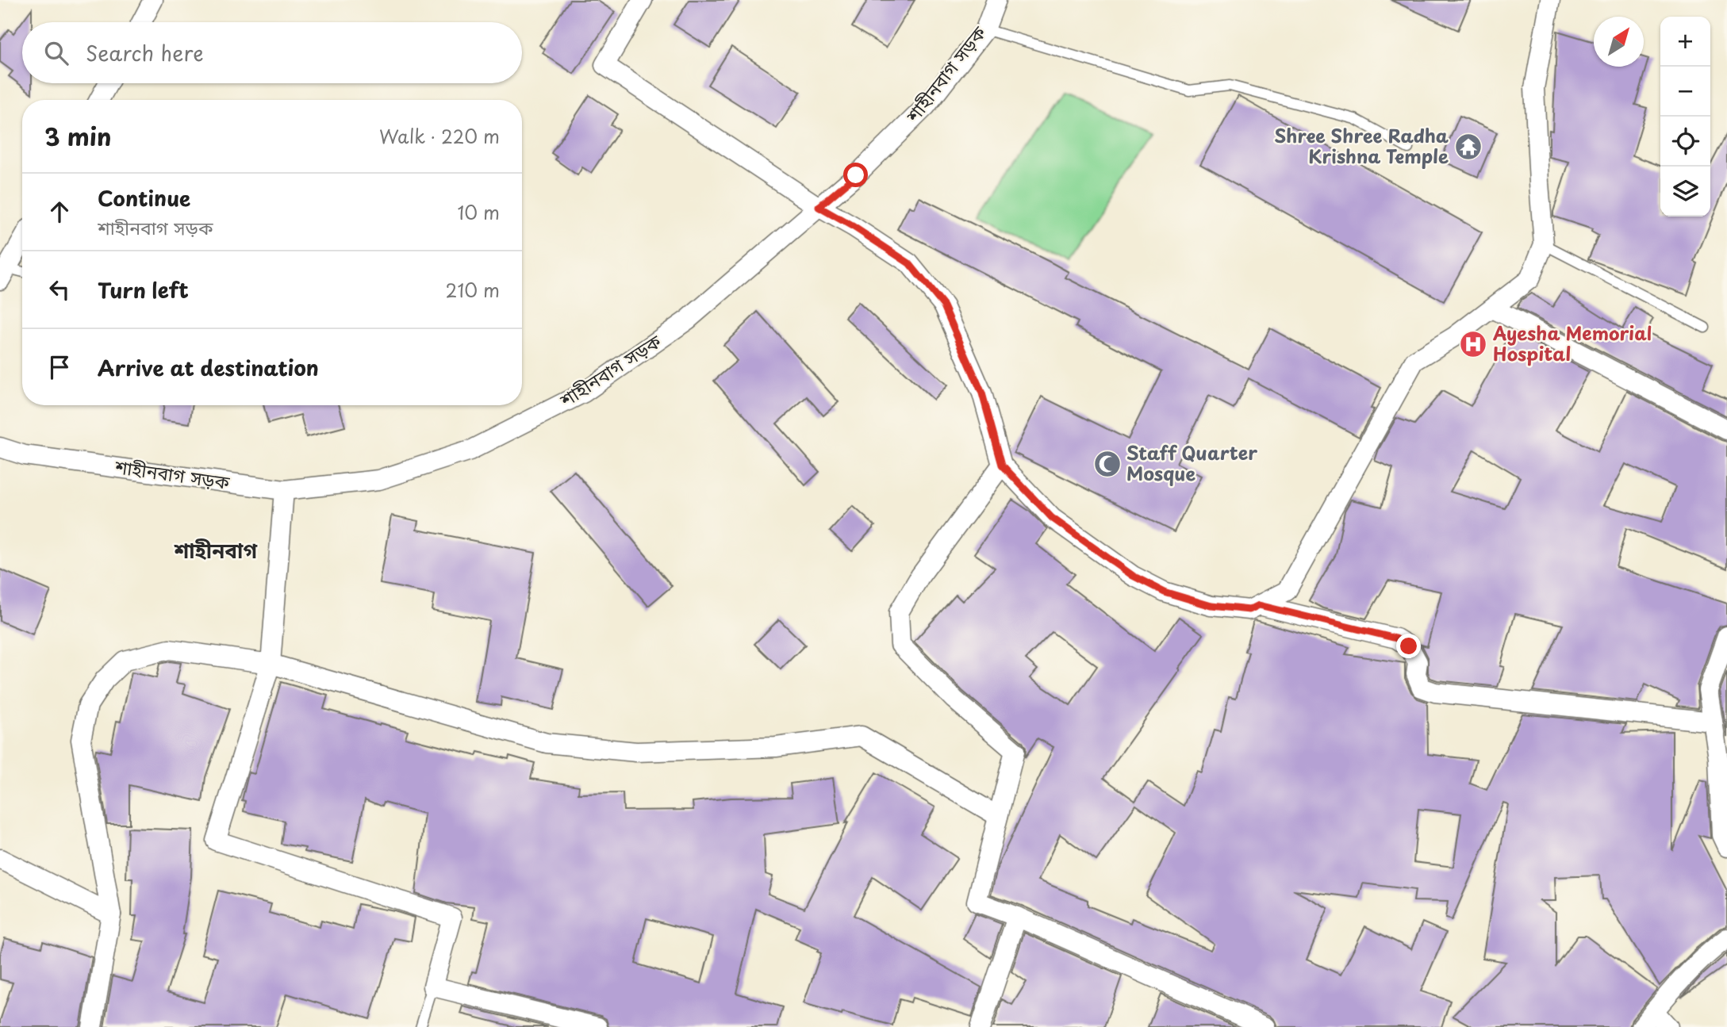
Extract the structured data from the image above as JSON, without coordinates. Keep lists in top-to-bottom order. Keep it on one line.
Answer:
{"streets":{"street":["শাহীনবাগ সড়ক"]},"districts":["শাহীনবাগ"],"places":{"temple":["Shree Shree Radha Krishna Temple"],"hospital":["Ayesha Memorial Hospital"],"mosque":["Staff Quarter Mosque"]},"north":"top right","page":{"map_buttons":["+","−"],"search":"Search here","heading":["3 min","Walk · 220 m"],"list":[["Continue","শাহীনবাগ সড়ক","10 m"],["Turn left","210 m"],"Arrive at destination"]}}
